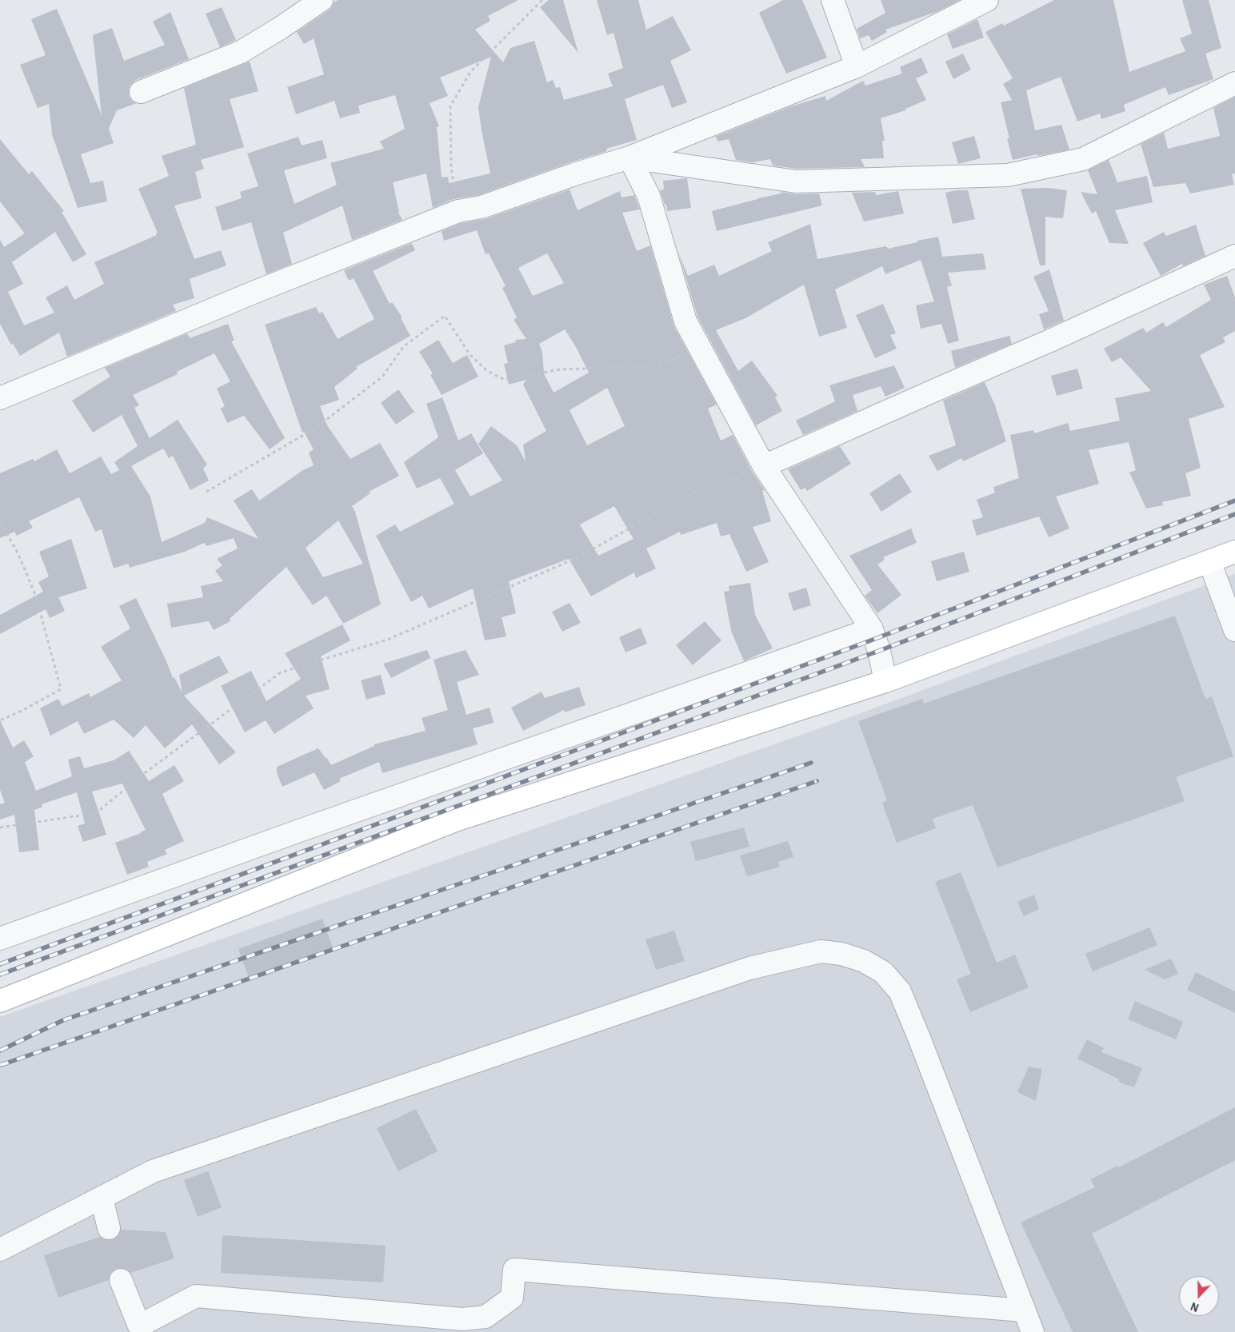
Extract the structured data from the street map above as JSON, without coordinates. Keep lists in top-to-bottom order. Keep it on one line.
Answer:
{"north":"bottom"}
